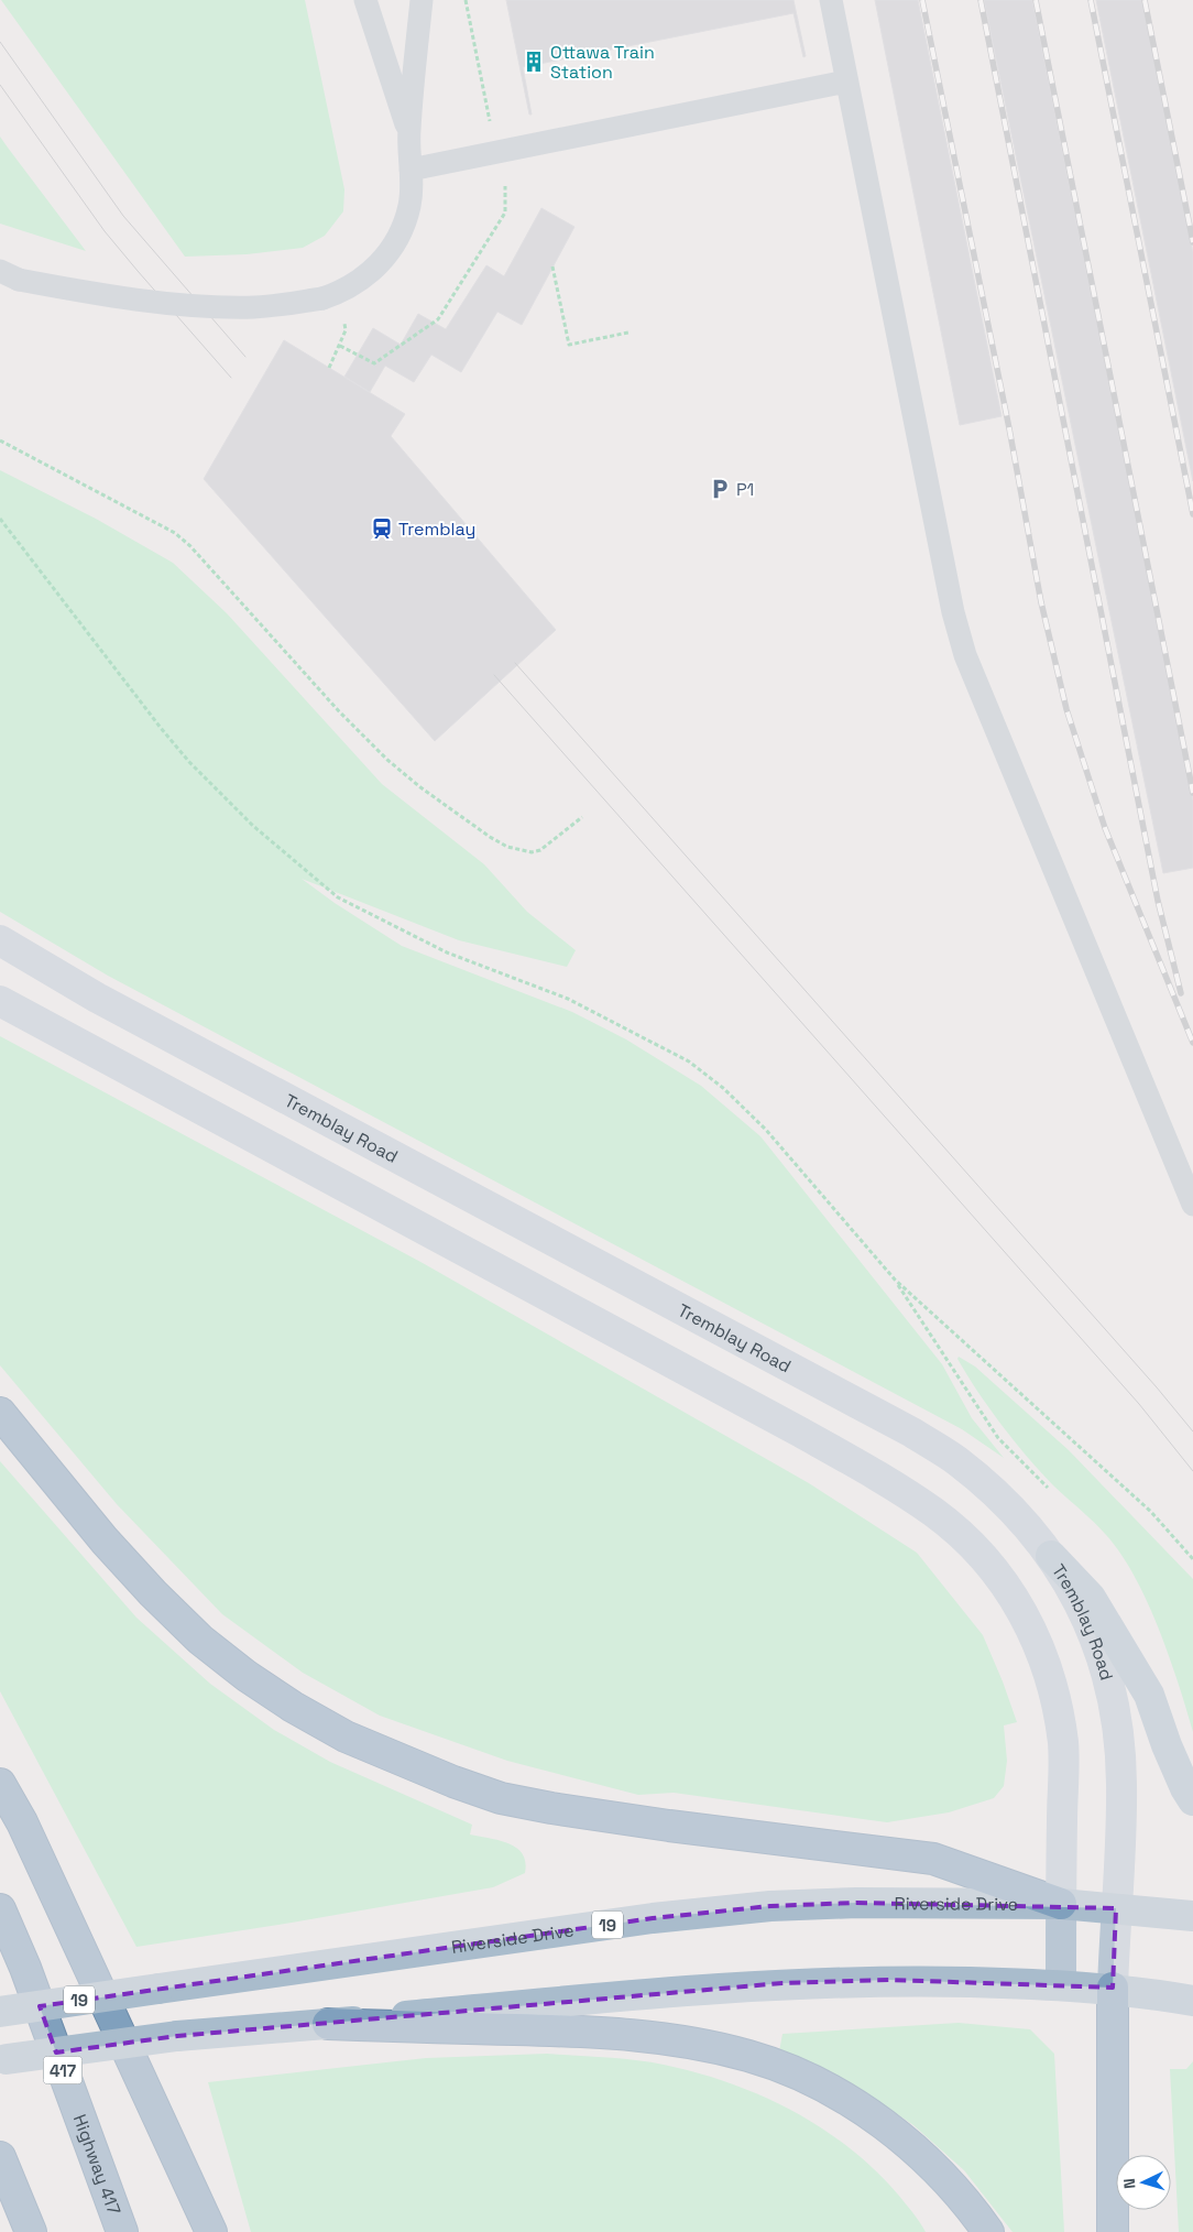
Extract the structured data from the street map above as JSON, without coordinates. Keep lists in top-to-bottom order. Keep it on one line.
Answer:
{"streets":{"highway":["417","Highway 417"],"main road":["Riverside Drive","19"],"street":["Tremblay Road"]},"crossings":[["Tremblay Road","Riverside Drive"]],"places":{"building":["Ottawa Train Station"],"parking":["P1"],"station":["Tremblay"]},"north":"left"}
